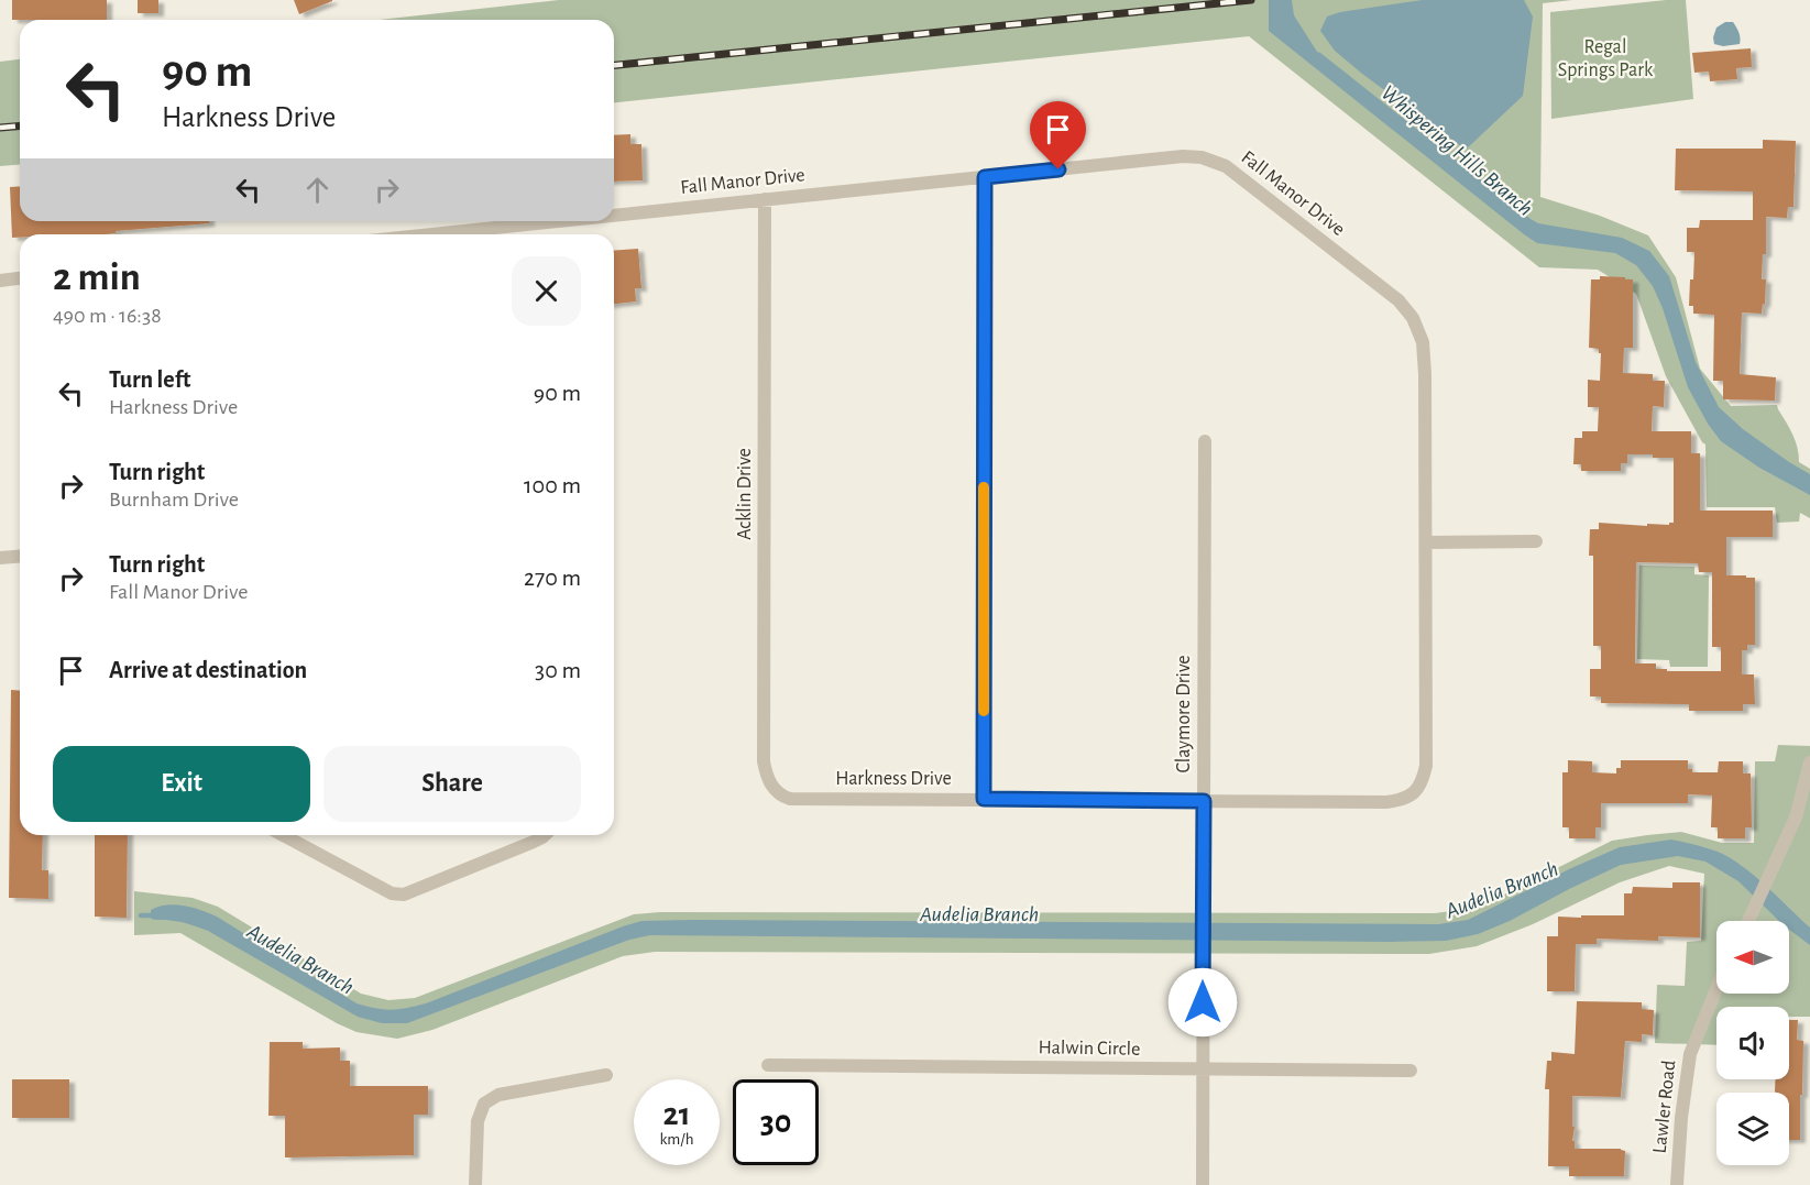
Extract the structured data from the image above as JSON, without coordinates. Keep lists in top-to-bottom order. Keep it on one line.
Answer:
{"streets":{"street":["Fall Manor Drive","Acklin Drive","Claymore Drive","Harkness Drive","Halwin Circle","Lawler Road"]},"crossings":[["Fall Manor Drive","Acklin Drive"],["Fall Manor Drive","Harkness Drive"],["Acklin Drive","Harkness Drive"],["Claymore Drive","Harkness Drive"],["Claymore Drive","Halwin Circle"]],"water":["Whispering Hills Branch","Audelia Branch"],"parks":["Regal Springs Park"],"north":"left","page":{"turn":["90 m","Harkness Drive"],"heading":["2 min","490 m · 16:38"],"list":[{"name":"Turn left","note":"Harkness Drive","value":"90 m"},{"name":"Turn right","note":"Burnham Drive","value":"100 m"},{"name":"Turn right","note":"Fall Manor Drive","value":"270 m"},{"name":"Arrive at destination","value":"30 m"}],"buttons":["Exit","Share"],"speed":"21 km/h","limit":"30"}}
